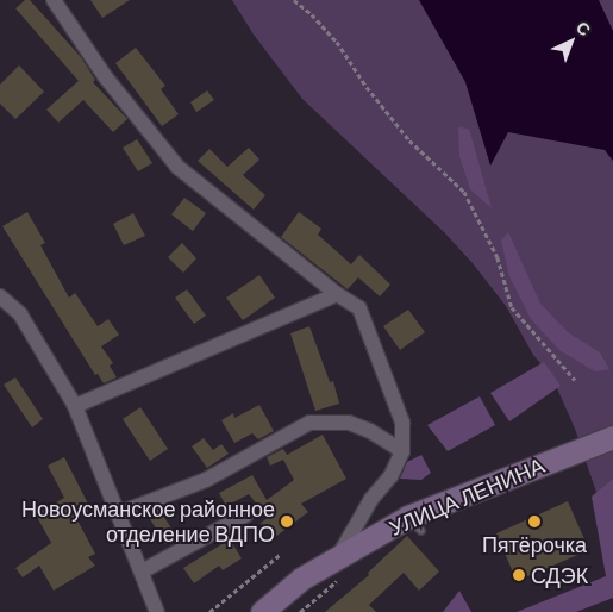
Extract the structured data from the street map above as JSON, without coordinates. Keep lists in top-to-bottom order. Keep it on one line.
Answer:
{"streets":{"main road":["УЛИЦА ЛЕНИНА"]},"places":["Новоусманское районное отделение ВДПО","Пятёрочка","СДЭК"],"north":"top right"}
